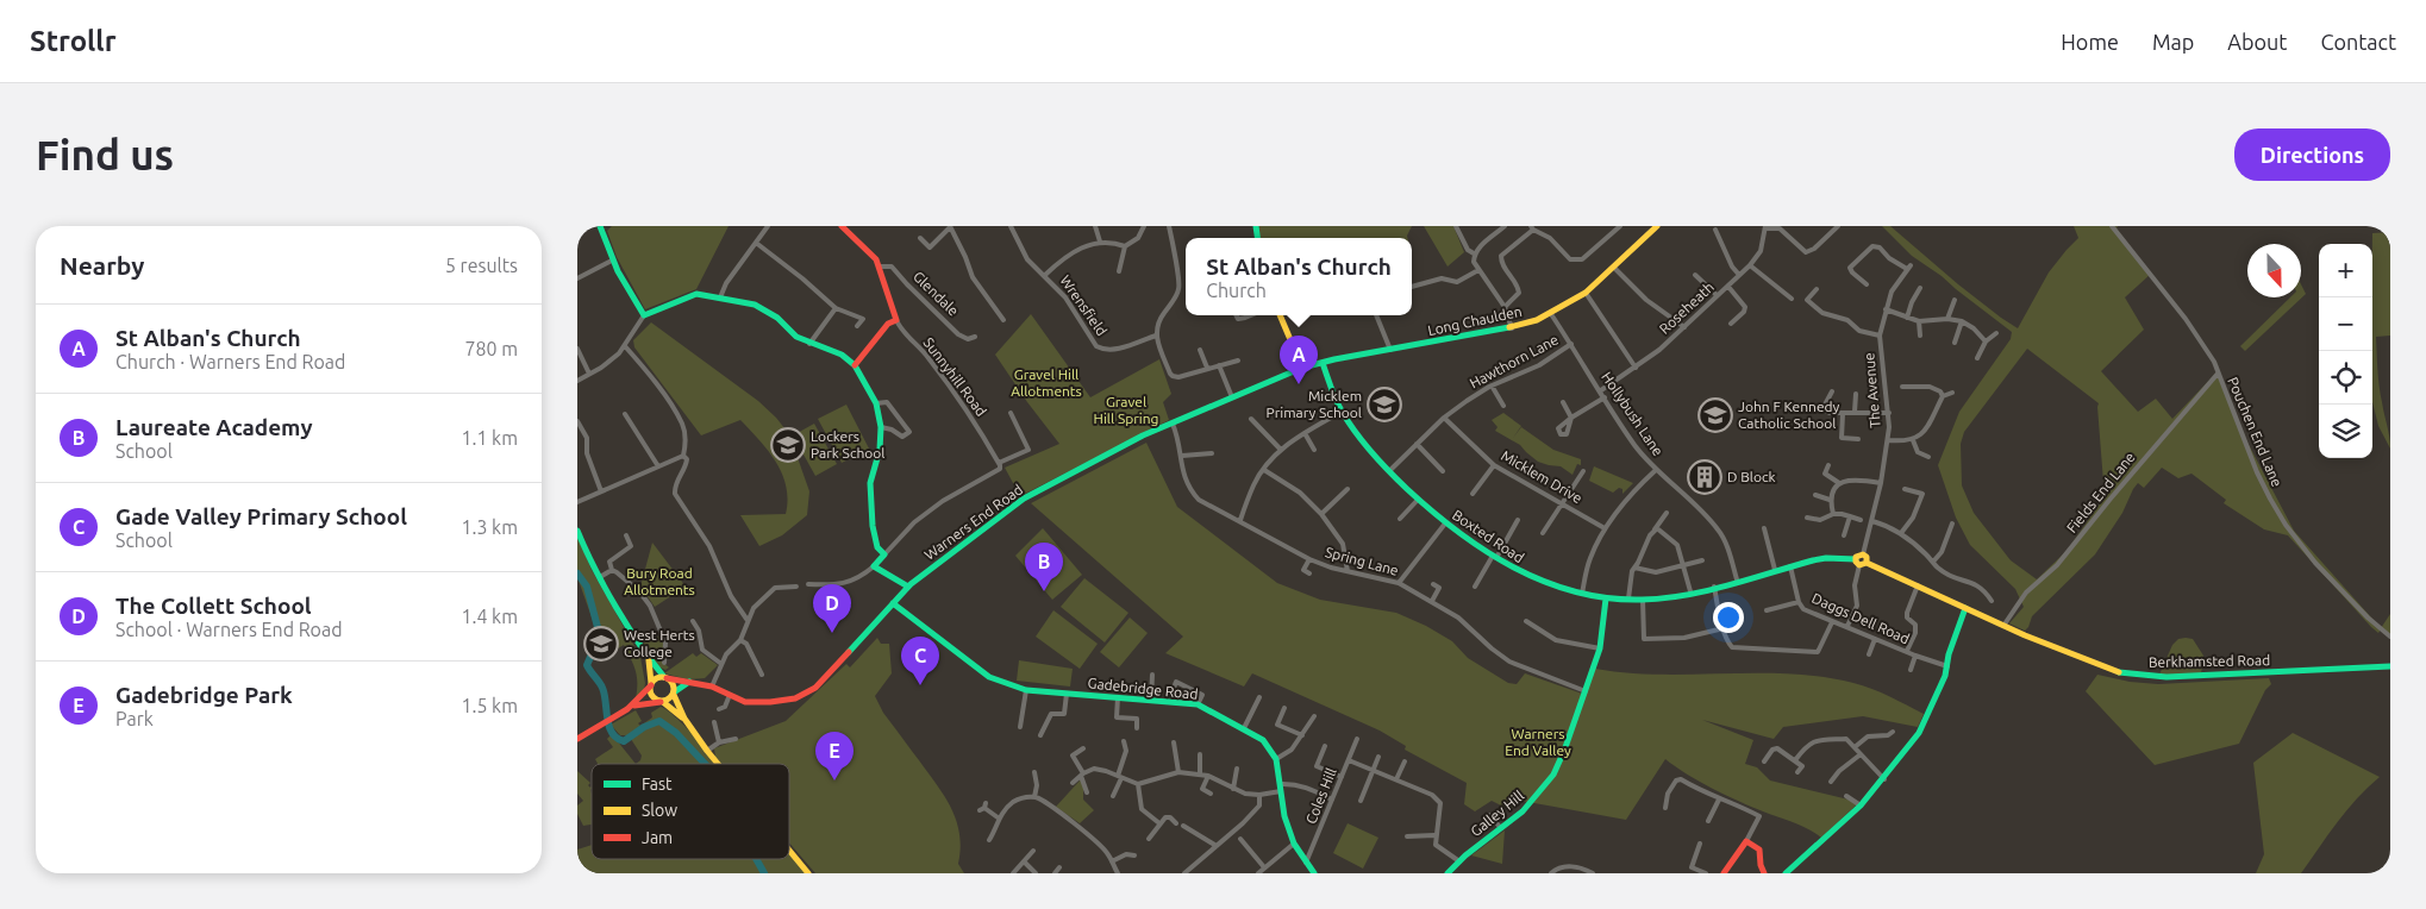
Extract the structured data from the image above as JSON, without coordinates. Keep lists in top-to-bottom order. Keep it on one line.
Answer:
{"streets":{"street":["Glendale","Wrensfield","Roseheath","Long Chaulden","Hawthorn Lane","Sunnyhill Road","The Avenue","Hollybush Lane","Pouchen End Lane","Micklem Drive","Fields End Lane","Warners End Road","Boxted Road","Spring Lane","Daggs Dell Road","Berkhamsted Road","Gadebridge Road","Coles Hill","Galley Hill"]},"crossings":[["Glendale","Sunnyhill Road"],["Roseheath","Hollybush Lane"],["Long Chaulden","Hollybush Lane"],["Long Chaulden","Warners End Road"],["Long Chaulden","Boxted Road"],["Hawthorn Lane","Hollybush Lane"],["Hawthorn Lane","Micklem Drive"],["Hawthorn Lane","Boxted Road"],["Hollybush Lane","Boxted Road"],["Pouchen End Lane","Fields End Lane"],["Fields End Lane","Boxted Road"],["Fields End Lane","Berkhamsted Road"],["Warners End Road","Spring Lane"],["Warners End Road","Gadebridge Road"],["Boxted Road","Daggs Dell Road"],["Boxted Road","Berkhamsted Road"],["Boxted Road","Galley Hill"],["Spring Lane","Galley Hill"]],"parks":["Gravel Hill Allotments","Gravel Hill Spring","Bury Road Allotments","Warners End Valley"],"places":{"school or university":["Micklem Primary School","John F Kennedy Catholic School","Lockers Park School","West Herts College"],"building":["D Block"]},"legend":["Fast","Slow","Jam"],"north":"bottom","page":{"header":"Strollr","nav":["Home","Map","About","Contact"],"buttons":"Directions","title":"Find us","heading":["Nearby","5 results"],"popup":["St Alban's Church","Church"],"map_buttons":["+","−"],"list":[{"mark":"A","name":"St Alban's Church","note":"Church · Warners End Road","value":"780 m"},{"mark":"B","name":"Laureate Academy","note":"School","value":"1.1 km"},{"mark":"C","name":"Gade Valley Primary School","note":"School","value":"1.3 km"},{"mark":"D","name":"The Collett School","note":"School · Warners End Road","value":"1.4 km"},{"mark":"E","name":"Gadebridge Park","note":"Park","value":"1.5 km"}],"pins":["A","B","D","C","E"]}}
